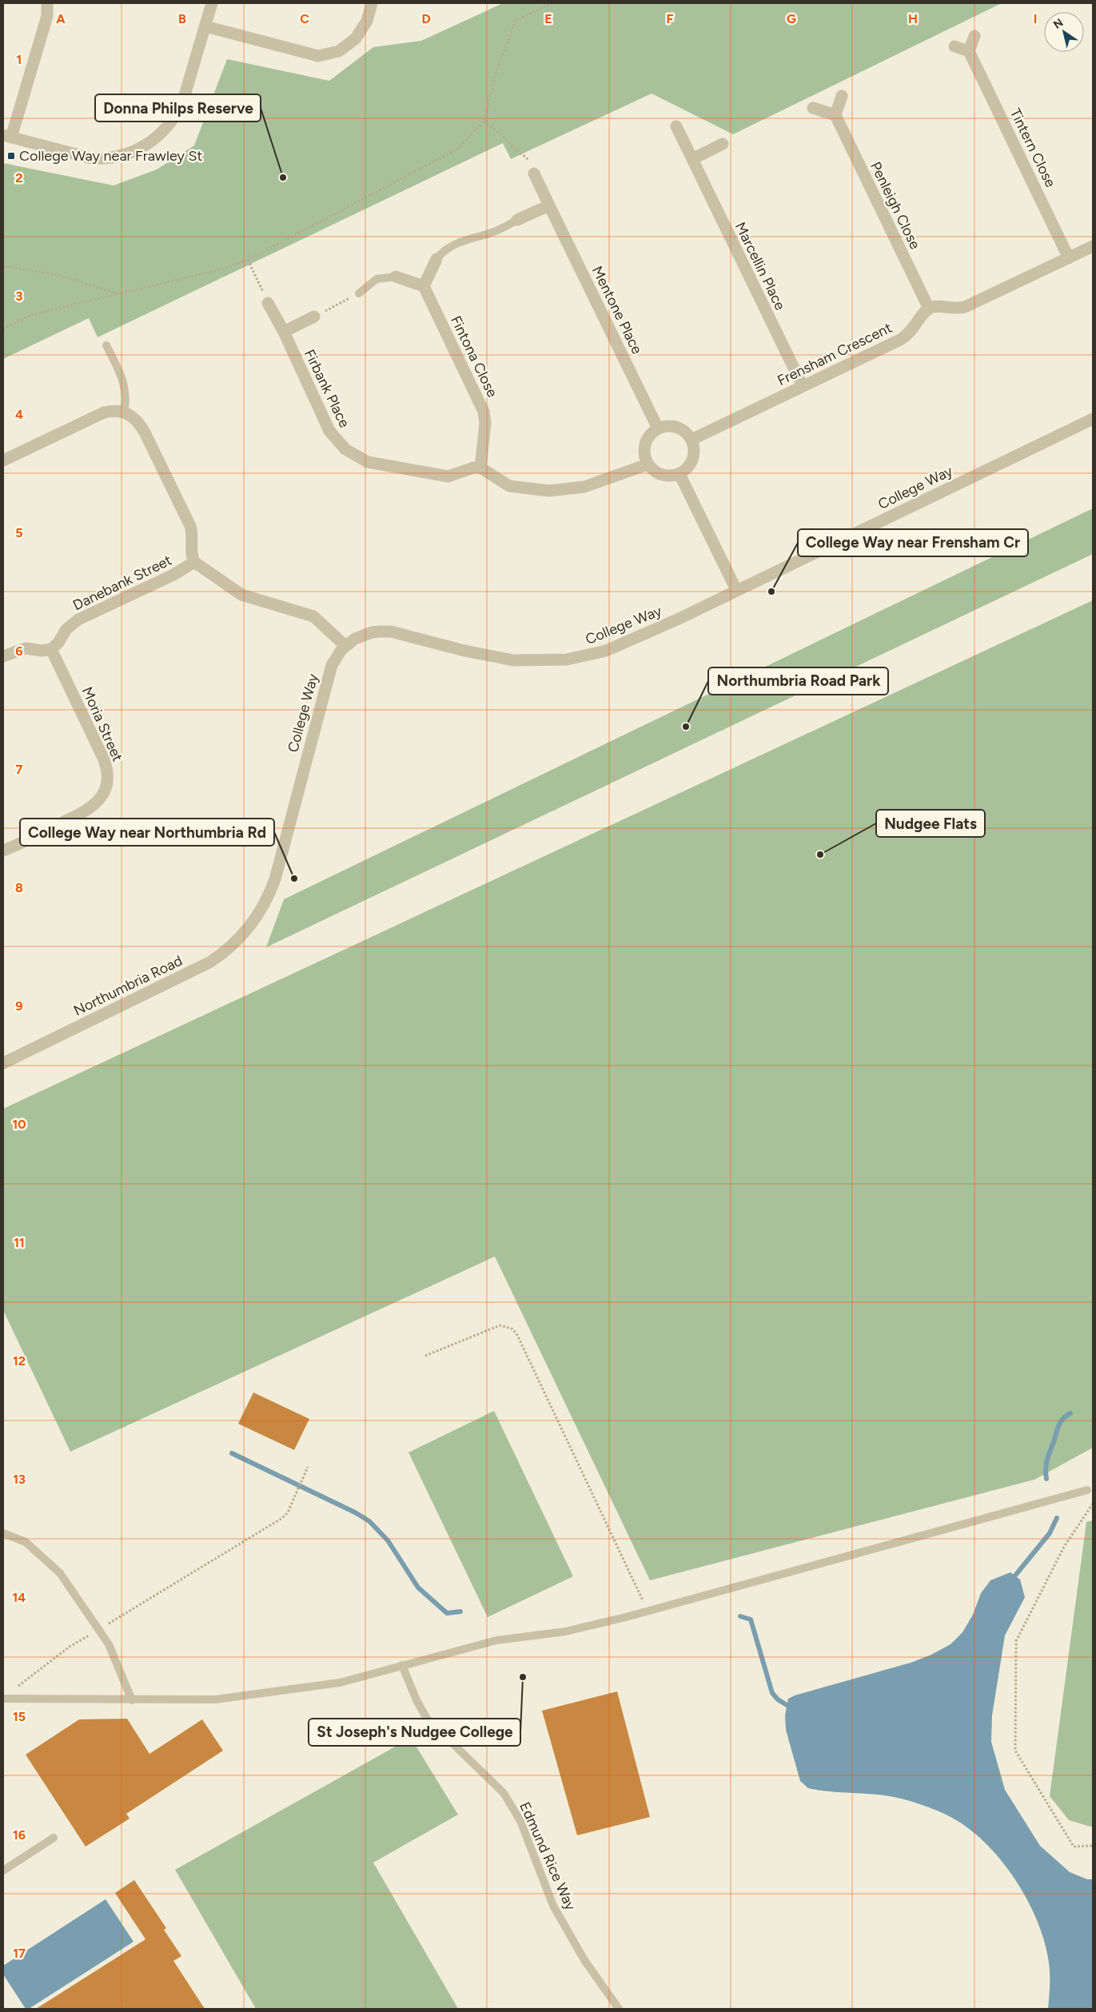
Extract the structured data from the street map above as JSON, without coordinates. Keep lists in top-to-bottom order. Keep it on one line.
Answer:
{"streets":{"street":["Tintern Close","Penleigh Close","Marcellin Place","Mentone Place","Frensham Crescent","Fintona Close","Firbank Place","College Way","Danebank Street","Moria Street","Northumbria Road"],"lane":["Edmund Rice Way"]},"crossings":[["Penleigh Close","Frensham Crescent"],["Marcellin Place","Frensham Crescent"],["Mentone Place","Frensham Crescent"],["Fintona Close","Firbank Place"],["College Way","Northumbria Road"],["Danebank Street","Moria Street"]],"places":{"transit":["College Way near Frawley St"],"other":["Donna Philps Reserve","College Way near Frensham Cr","Northumbria Road Park","Nudgee Flats","College Way near Northumbria Rd","St Joseph's Nudgee College"]},"north":"top left","grid":{"columns":["A","B","C","D","E","F","G","H","I"],"rows":["1","2","3","4","5","6","7","8","9","10","11","12","13","14","15","16","17"]}}
